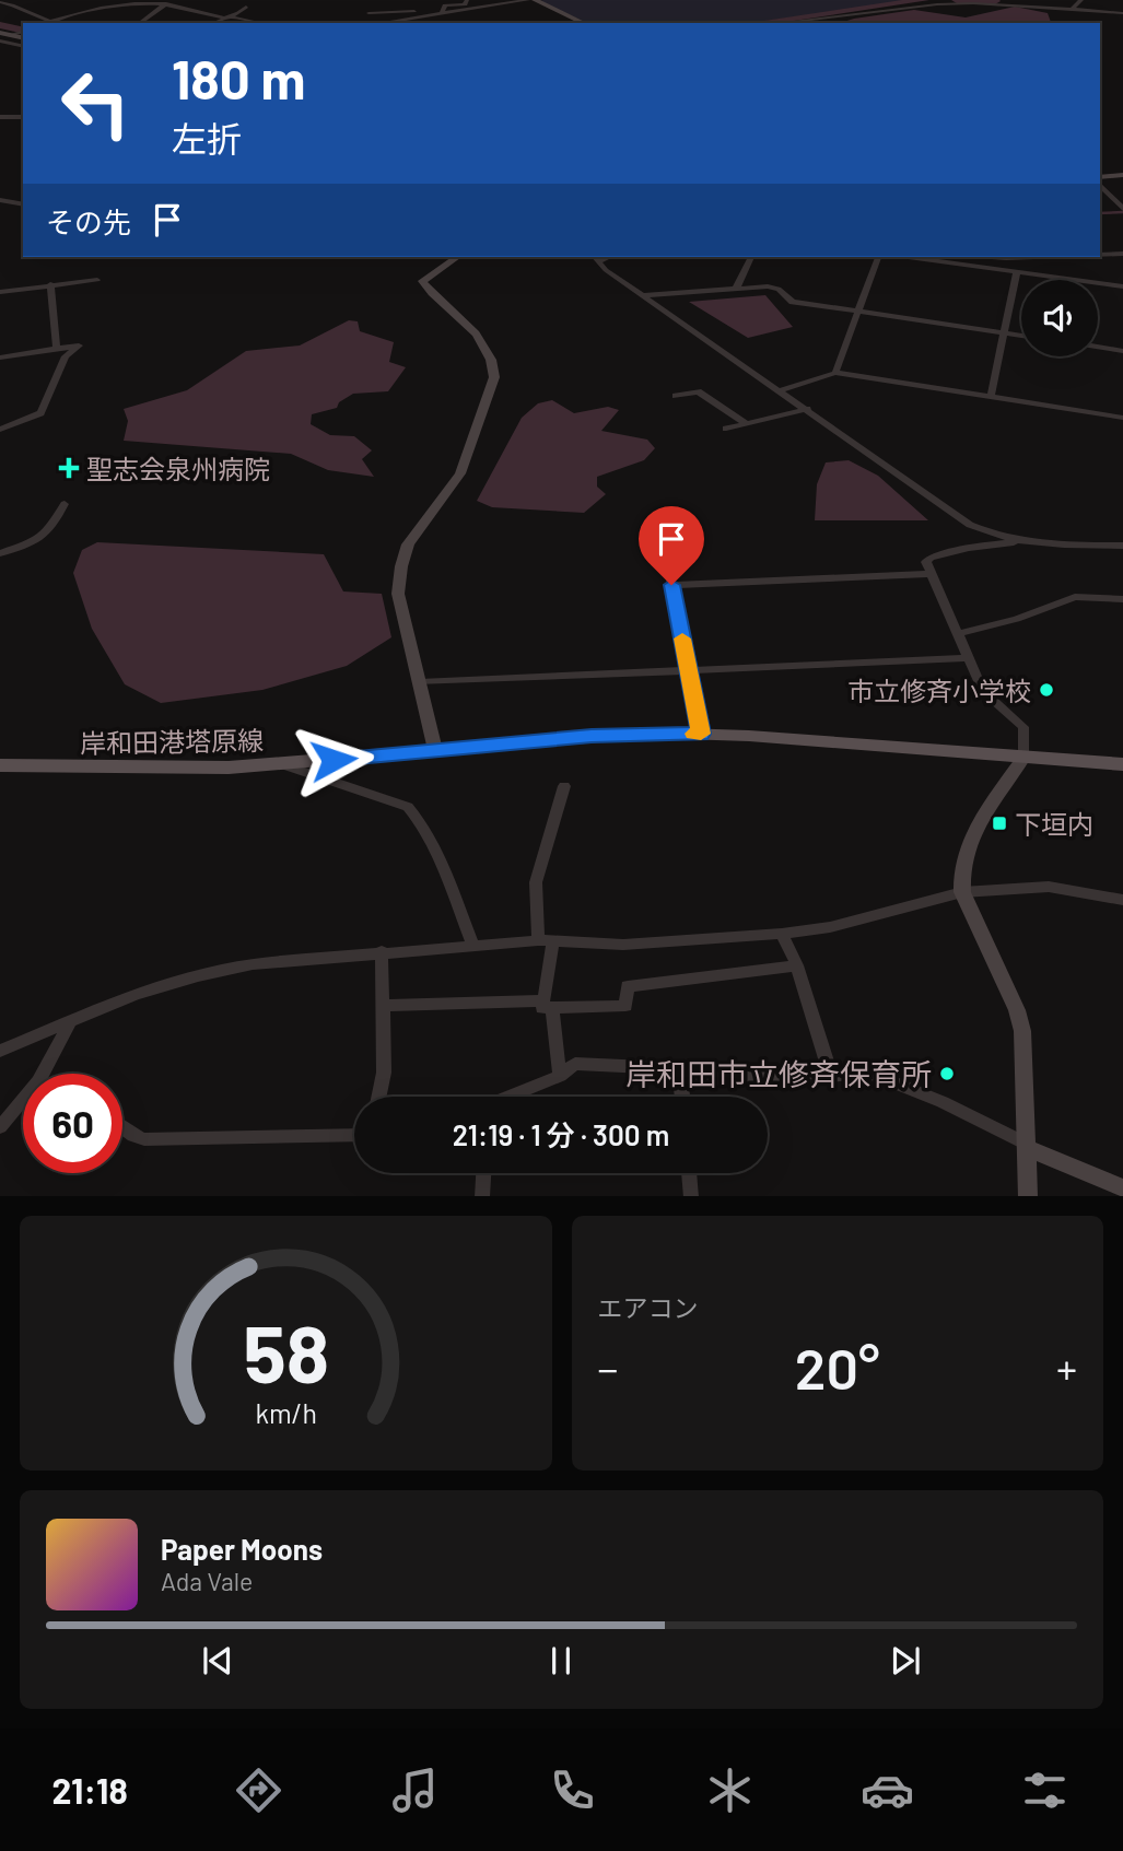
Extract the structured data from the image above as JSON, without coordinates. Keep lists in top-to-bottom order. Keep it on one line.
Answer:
{"streets":{"main road":["岸和田港塔原線"]},"places":{"health":["聖志会泉州病院"],"other":["市立修斉小学校","岸和田市立修斉保育所"],"transit":["下垣内"]},"page":{"turn":["180 m","左折"],"then":"その先","limit":"60","trip":"21:19 · 1 分 · 300 m","tile":"エアコン","heat":["−","20°","+"],"song":["Paper Moons","Ada Vale"],"tabs":"21:18","gauge":["58","km/h"]}}
